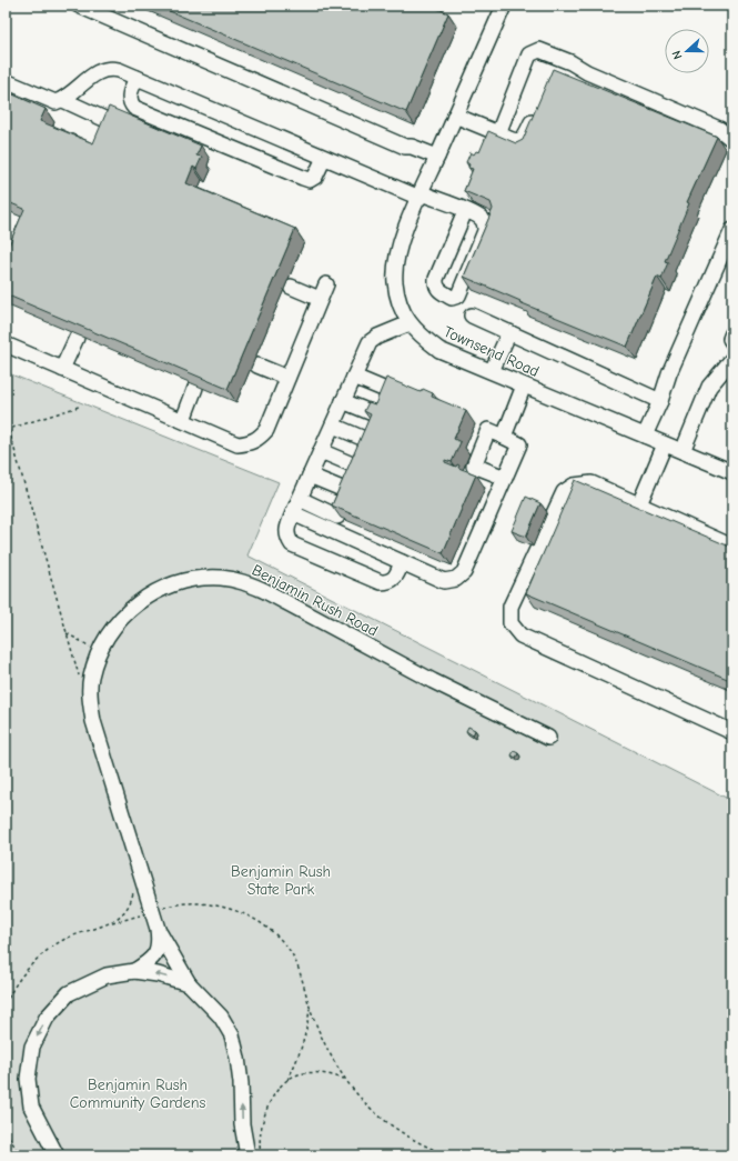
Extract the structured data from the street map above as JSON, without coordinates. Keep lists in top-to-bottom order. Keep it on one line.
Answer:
{"streets":{"street":["Townsend Road","Benjamin Rush Road"]},"parks":["Benjamin Rush State Park","Benjamin Rush Community Gardens"],"north":"left"}
